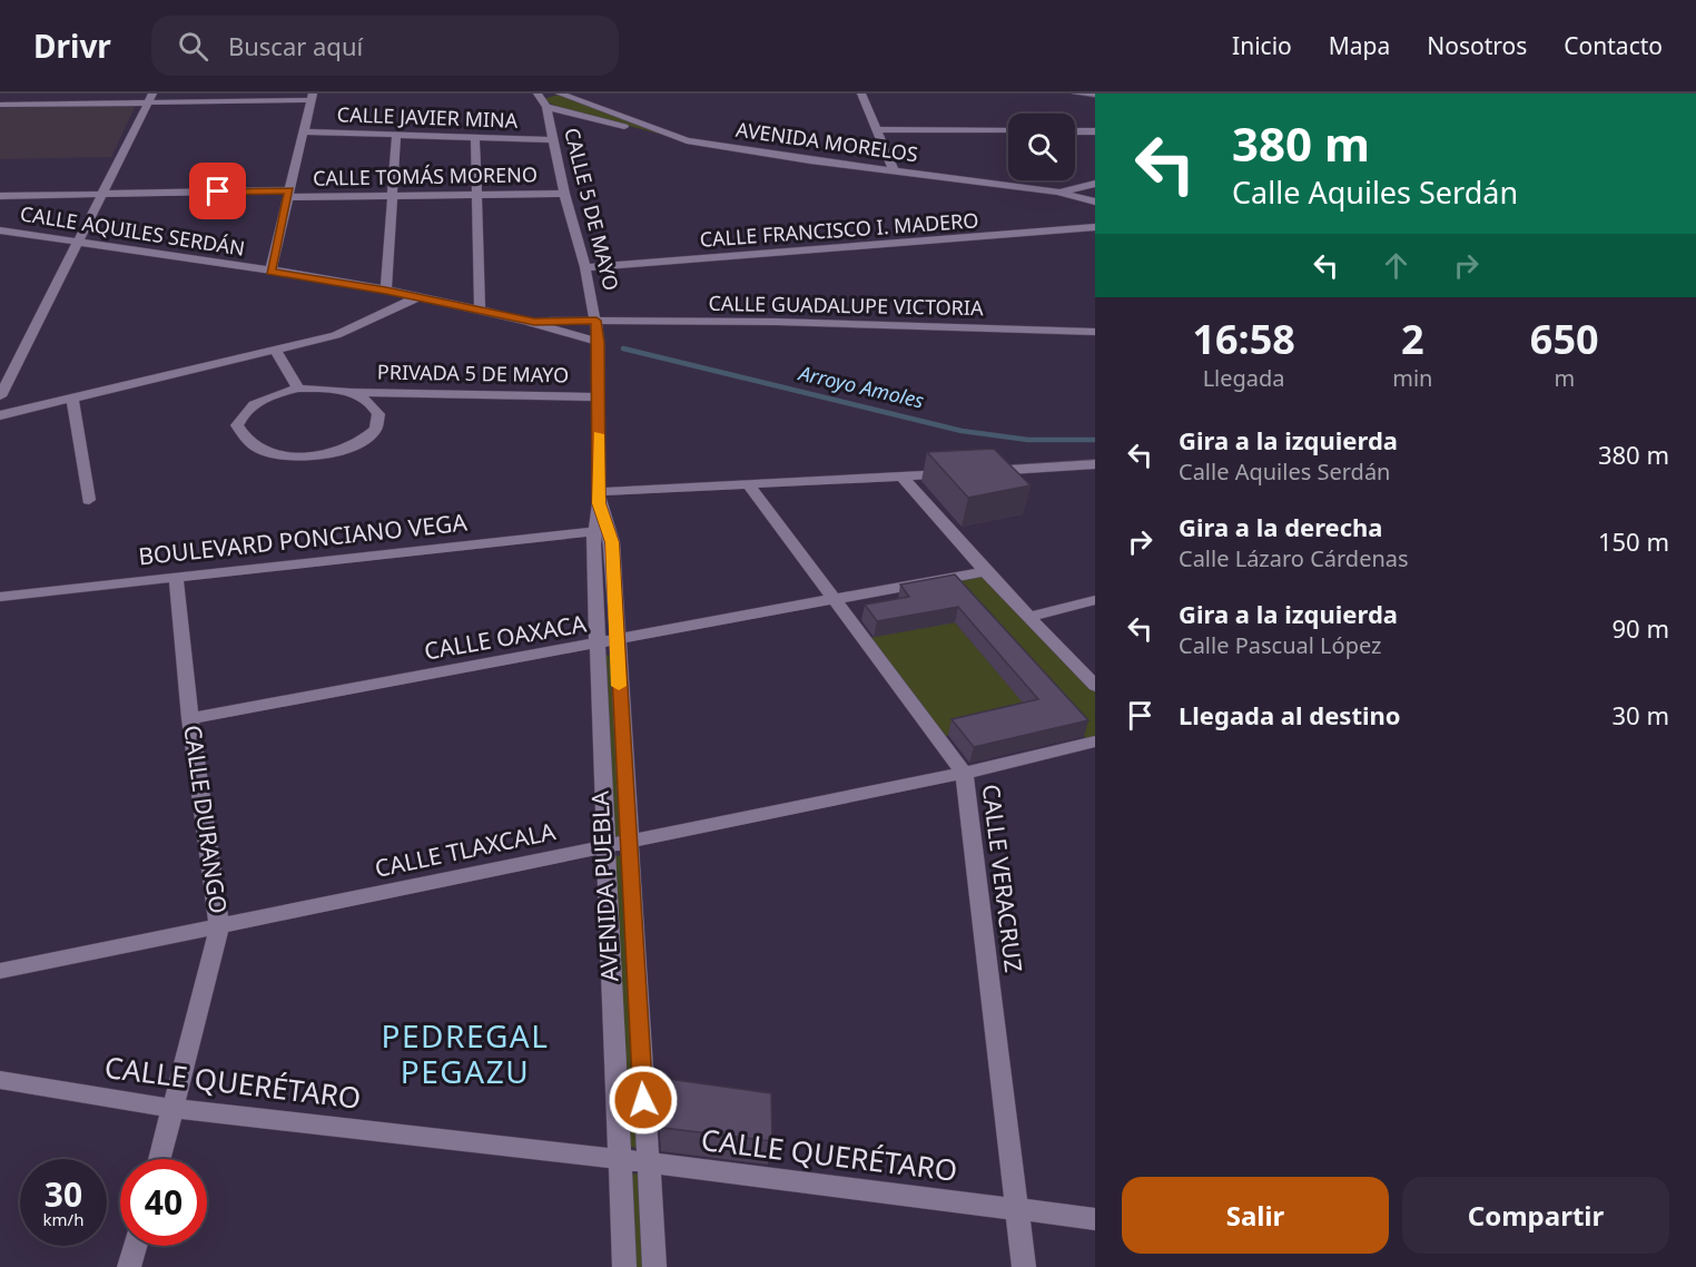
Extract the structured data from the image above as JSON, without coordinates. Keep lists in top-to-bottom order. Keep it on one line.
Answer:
{"streets":{"street":["CALLE JAVIER MINA","AVENIDA MORELOS","CALLE TOMÁS MORENO","CALLE 5 DE MAYO","CALLE FRANCISCO I. MADERO","CALLE AQUILES SERDÁN","CALLE GUADALUPE VICTORIA","PRIVADA 5 DE MAYO","BOULEVARD PONCIANO VEGA","CALLE OAXACA","CALLE DURANGO","CALLE TLAXCALA","CALLE VERACRUZ","AVENIDA PUEBLA","CALLE QUERÉTARO"]},"crossings":[["CALLE JAVIER MINA","CALLE 5 DE MAYO"],["CALLE TOMÁS MORENO","CALLE 5 DE MAYO"],["CALLE 5 DE MAYO","CALLE FRANCISCO I. MADERO"],["CALLE 5 DE MAYO","CALLE AQUILES SERDÁN"],["CALLE 5 DE MAYO","CALLE GUADALUPE VICTORIA"],["CALLE 5 DE MAYO","AVENIDA PUEBLA"],["CALLE AQUILES SERDÁN","CALLE GUADALUPE VICTORIA"],["CALLE AQUILES SERDÁN","AVENIDA PUEBLA"],["CALLE GUADALUPE VICTORIA","AVENIDA PUEBLA"],["PRIVADA 5 DE MAYO","AVENIDA PUEBLA"],["BOULEVARD PONCIANO VEGA","CALLE DURANGO"],["BOULEVARD PONCIANO VEGA","AVENIDA PUEBLA"],["CALLE OAXACA","CALLE DURANGO"],["CALLE OAXACA","CALLE VERACRUZ"],["CALLE OAXACA","AVENIDA PUEBLA"],["CALLE DURANGO","CALLE TLAXCALA"],["CALLE DURANGO","CALLE QUERÉTARO"],["CALLE TLAXCALA","CALLE VERACRUZ"],["CALLE TLAXCALA","AVENIDA PUEBLA"],["CALLE VERACRUZ","CALLE QUERÉTARO"],["AVENIDA PUEBLA","CALLE QUERÉTARO"]],"districts":["PEDREGAL PEGAZU"],"water":["Arroyo Amoles"],"page":{"header":"Drivr","search":"Buscar aquí","nav":["Inicio","Mapa","Nosotros","Contacto"],"turn":["380 m","Calle Aquiles Serdán"],"eta":["16:58","Llegada","2","min","650","m"],"list":[{"name":"Gira a la izquierda","note":"Calle Aquiles Serdán","value":"380 m"},{"name":"Gira a la derecha","note":"Calle Lázaro Cárdenas","value":"150 m"},{"name":"Gira a la izquierda","note":"Calle Pascual López","value":"90 m"},{"name":"Llegada al destino","value":"30 m"}],"speed":"30 km/h","limit":"40","buttons":["Salir","Compartir"]}}
